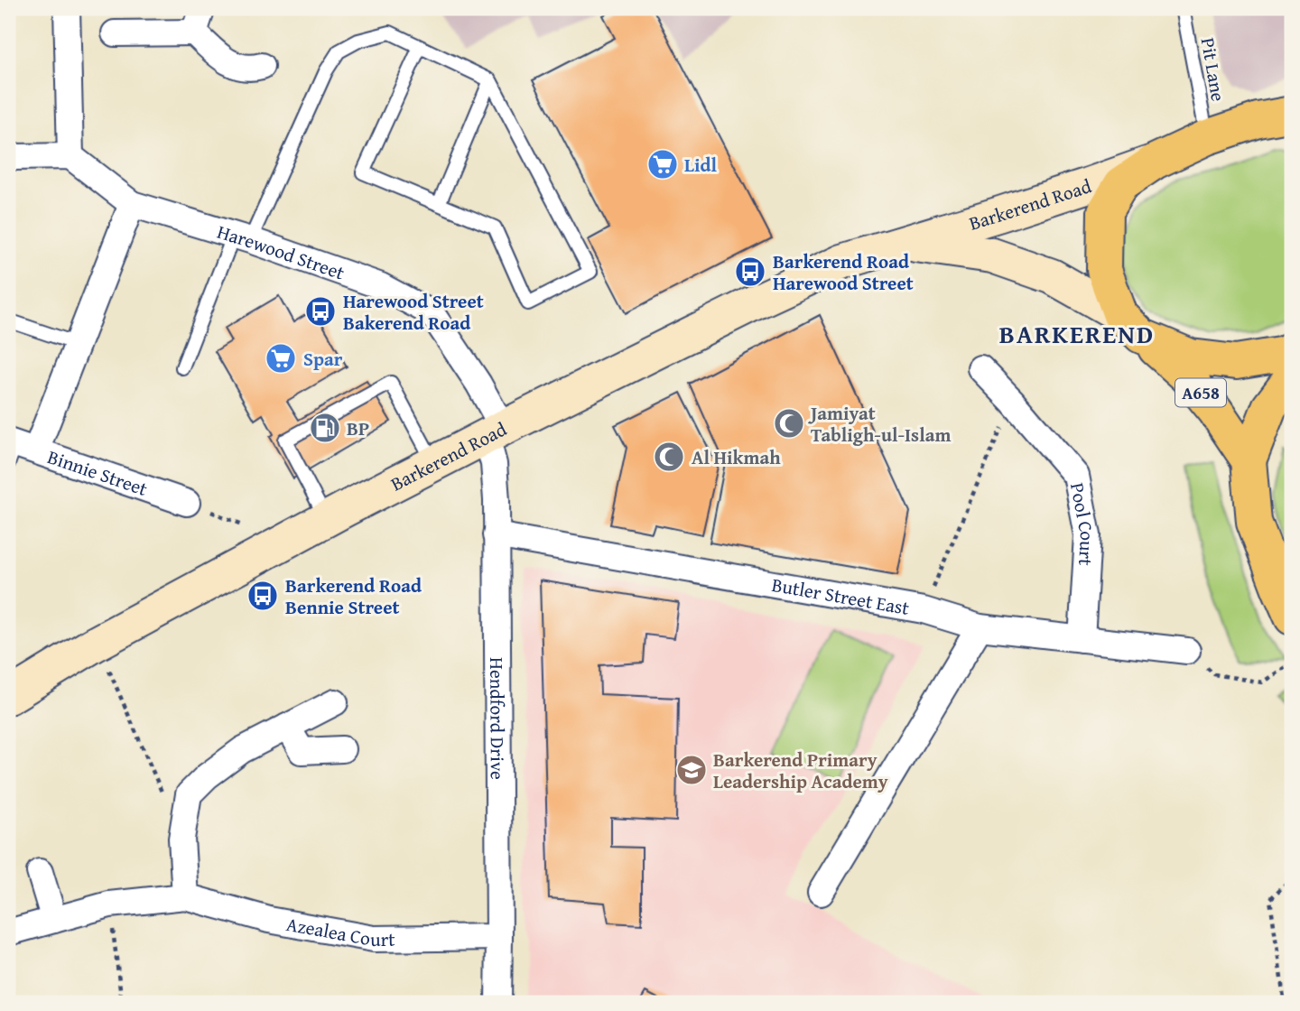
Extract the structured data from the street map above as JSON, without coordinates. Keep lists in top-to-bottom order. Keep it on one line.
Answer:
{"streets":{"main road":["Barkerend Road","A658"],"street":["Harewood Street","Binnie Street","Pool Court","Butler Street East","Hendford Drive","Azealea Court"],"lane":["Pit Lane"]},"crossings":[["Barkerend Road","Harewood Street"],["Barkerend Road","A658"],["Barkerend Road","Hendford Drive"],["Harewood Street","Hendford Drive"],["Pool Court","Butler Street East"],["Butler Street East","Hendford Drive"],["Hendford Drive","Azealea Court"]],"districts":["BARKEREND"],"places":{"supermarket":["Lidl","Spar"],"bus stop":["Barkerend Road Harewood Street","Harewood Street Bakerend Road","Barkerend Road Bennie Street"],"mosque":["Jamiyat Tabligh-ul-Islam","Al Hikmah"],"fuel station":["BP"],"school or university":["Barkerend Primary Leadership Academy"]}}
